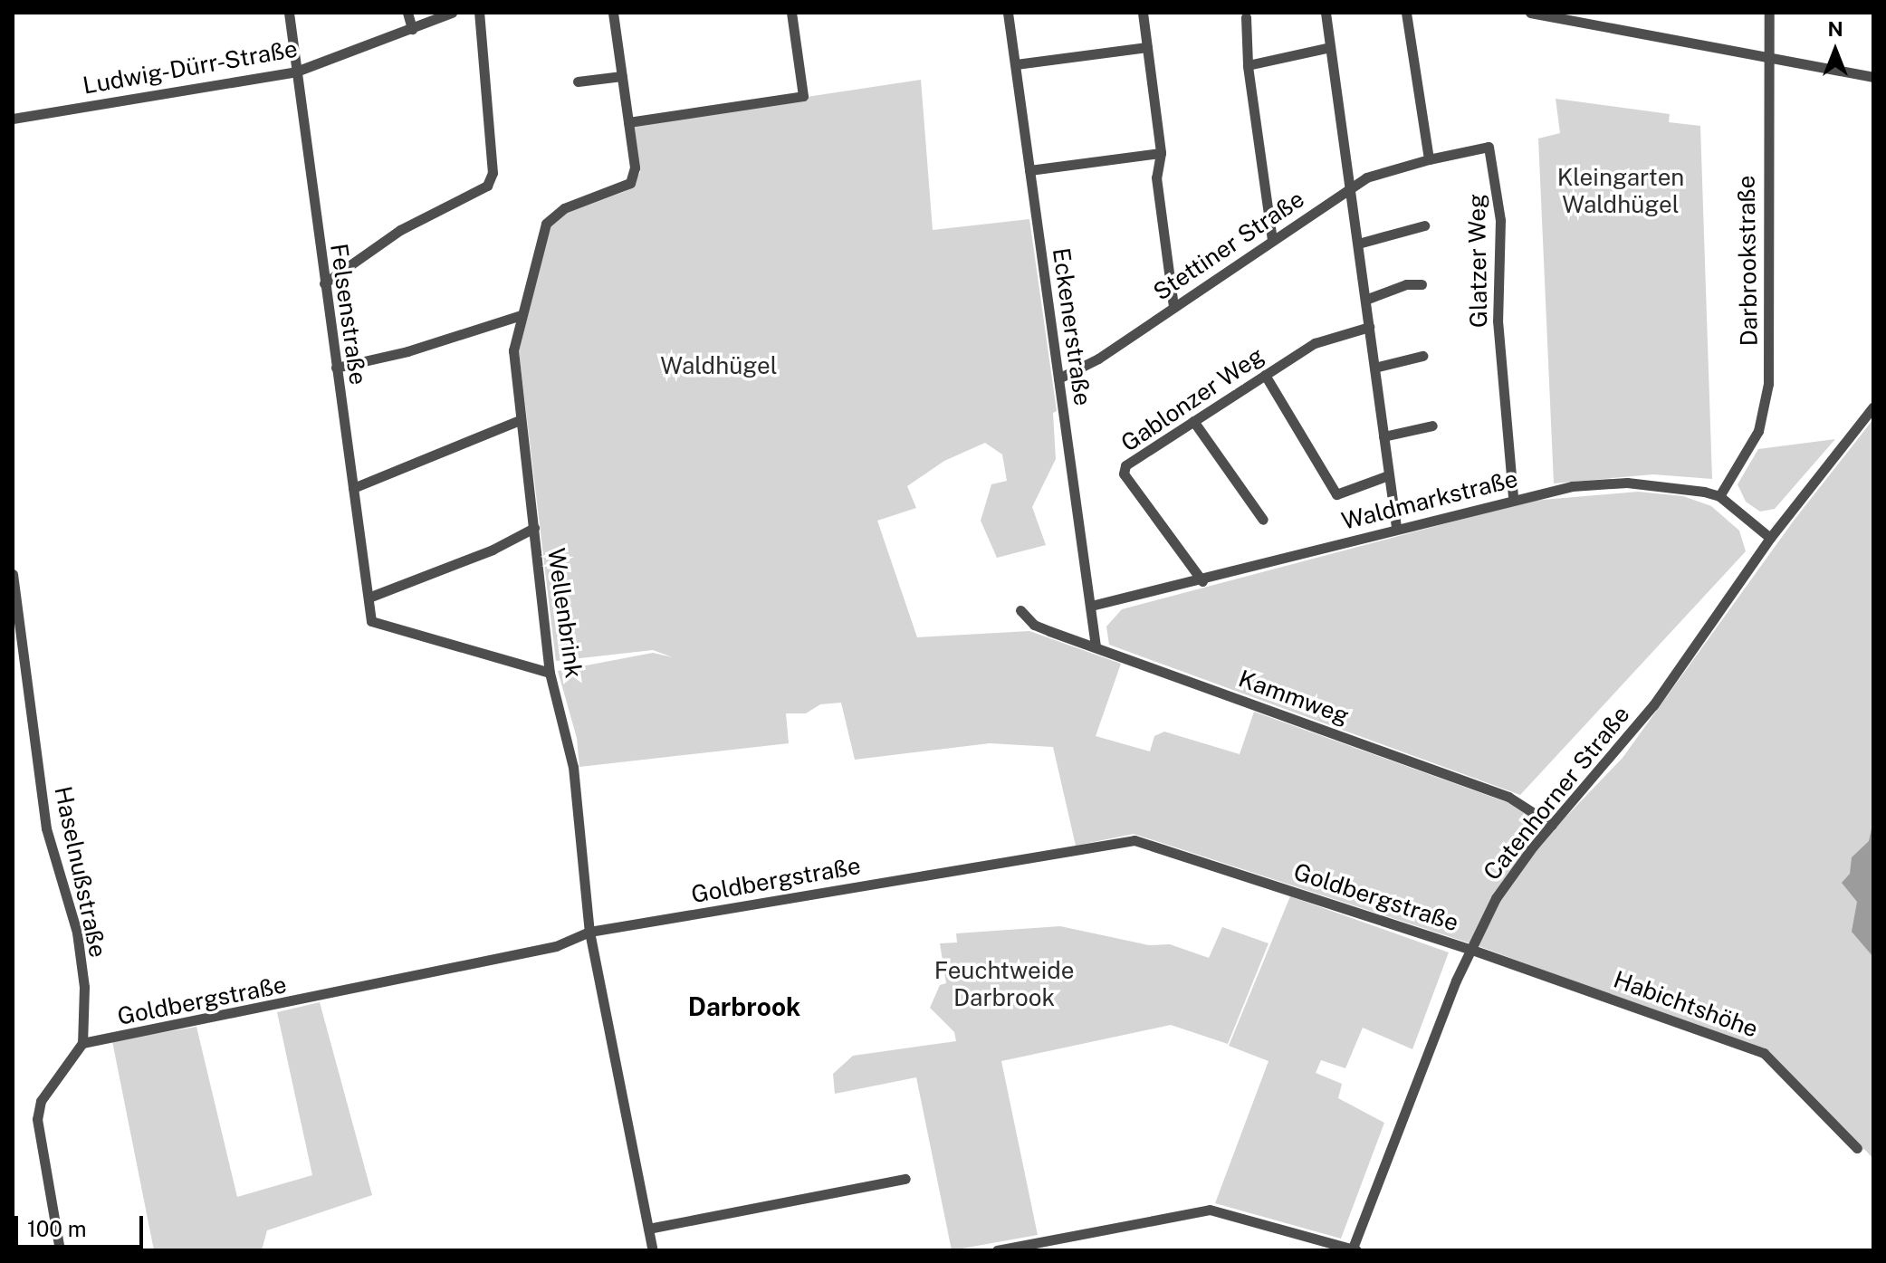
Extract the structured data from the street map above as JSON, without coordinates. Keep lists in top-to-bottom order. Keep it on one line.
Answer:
{"streets":{"street":["Ludwig-Dürr-Straße","Stettiner Straße","Glatzer Weg","Darbrookstraße","Felsenstraße","Eckenerstraße","Gablonzer Weg","Waldmarkstraße","Wellenbrink","Kammweg","Catenhorner Straße","Haselnußstraße","Goldbergstraße","Habichtshöhe"]},"crossings":[["Ludwig-Dürr-Straße","Felsenstraße"],["Stettiner Straße","Glatzer Weg"],["Stettiner Straße","Eckenerstraße"],["Glatzer Weg","Waldmarkstraße"],["Darbrookstraße","Waldmarkstraße"],["Felsenstraße","Wellenbrink"],["Eckenerstraße","Waldmarkstraße"],["Eckenerstraße","Kammweg"],["Gablonzer Weg","Waldmarkstraße"],["Wellenbrink","Goldbergstraße"],["Kammweg","Catenhorner Straße"],["Catenhorner Straße","Goldbergstraße"],["Catenhorner Straße","Habichtshöhe"],["Haselnußstraße","Goldbergstraße"],["Goldbergstraße","Habichtshöhe"]],"districts":["Darbrook"],"parks":["Kleingarten Waldhügel","Waldhügel","Feuchtweide Darbrook"],"scale_bar":"100 m","north":"top"}
